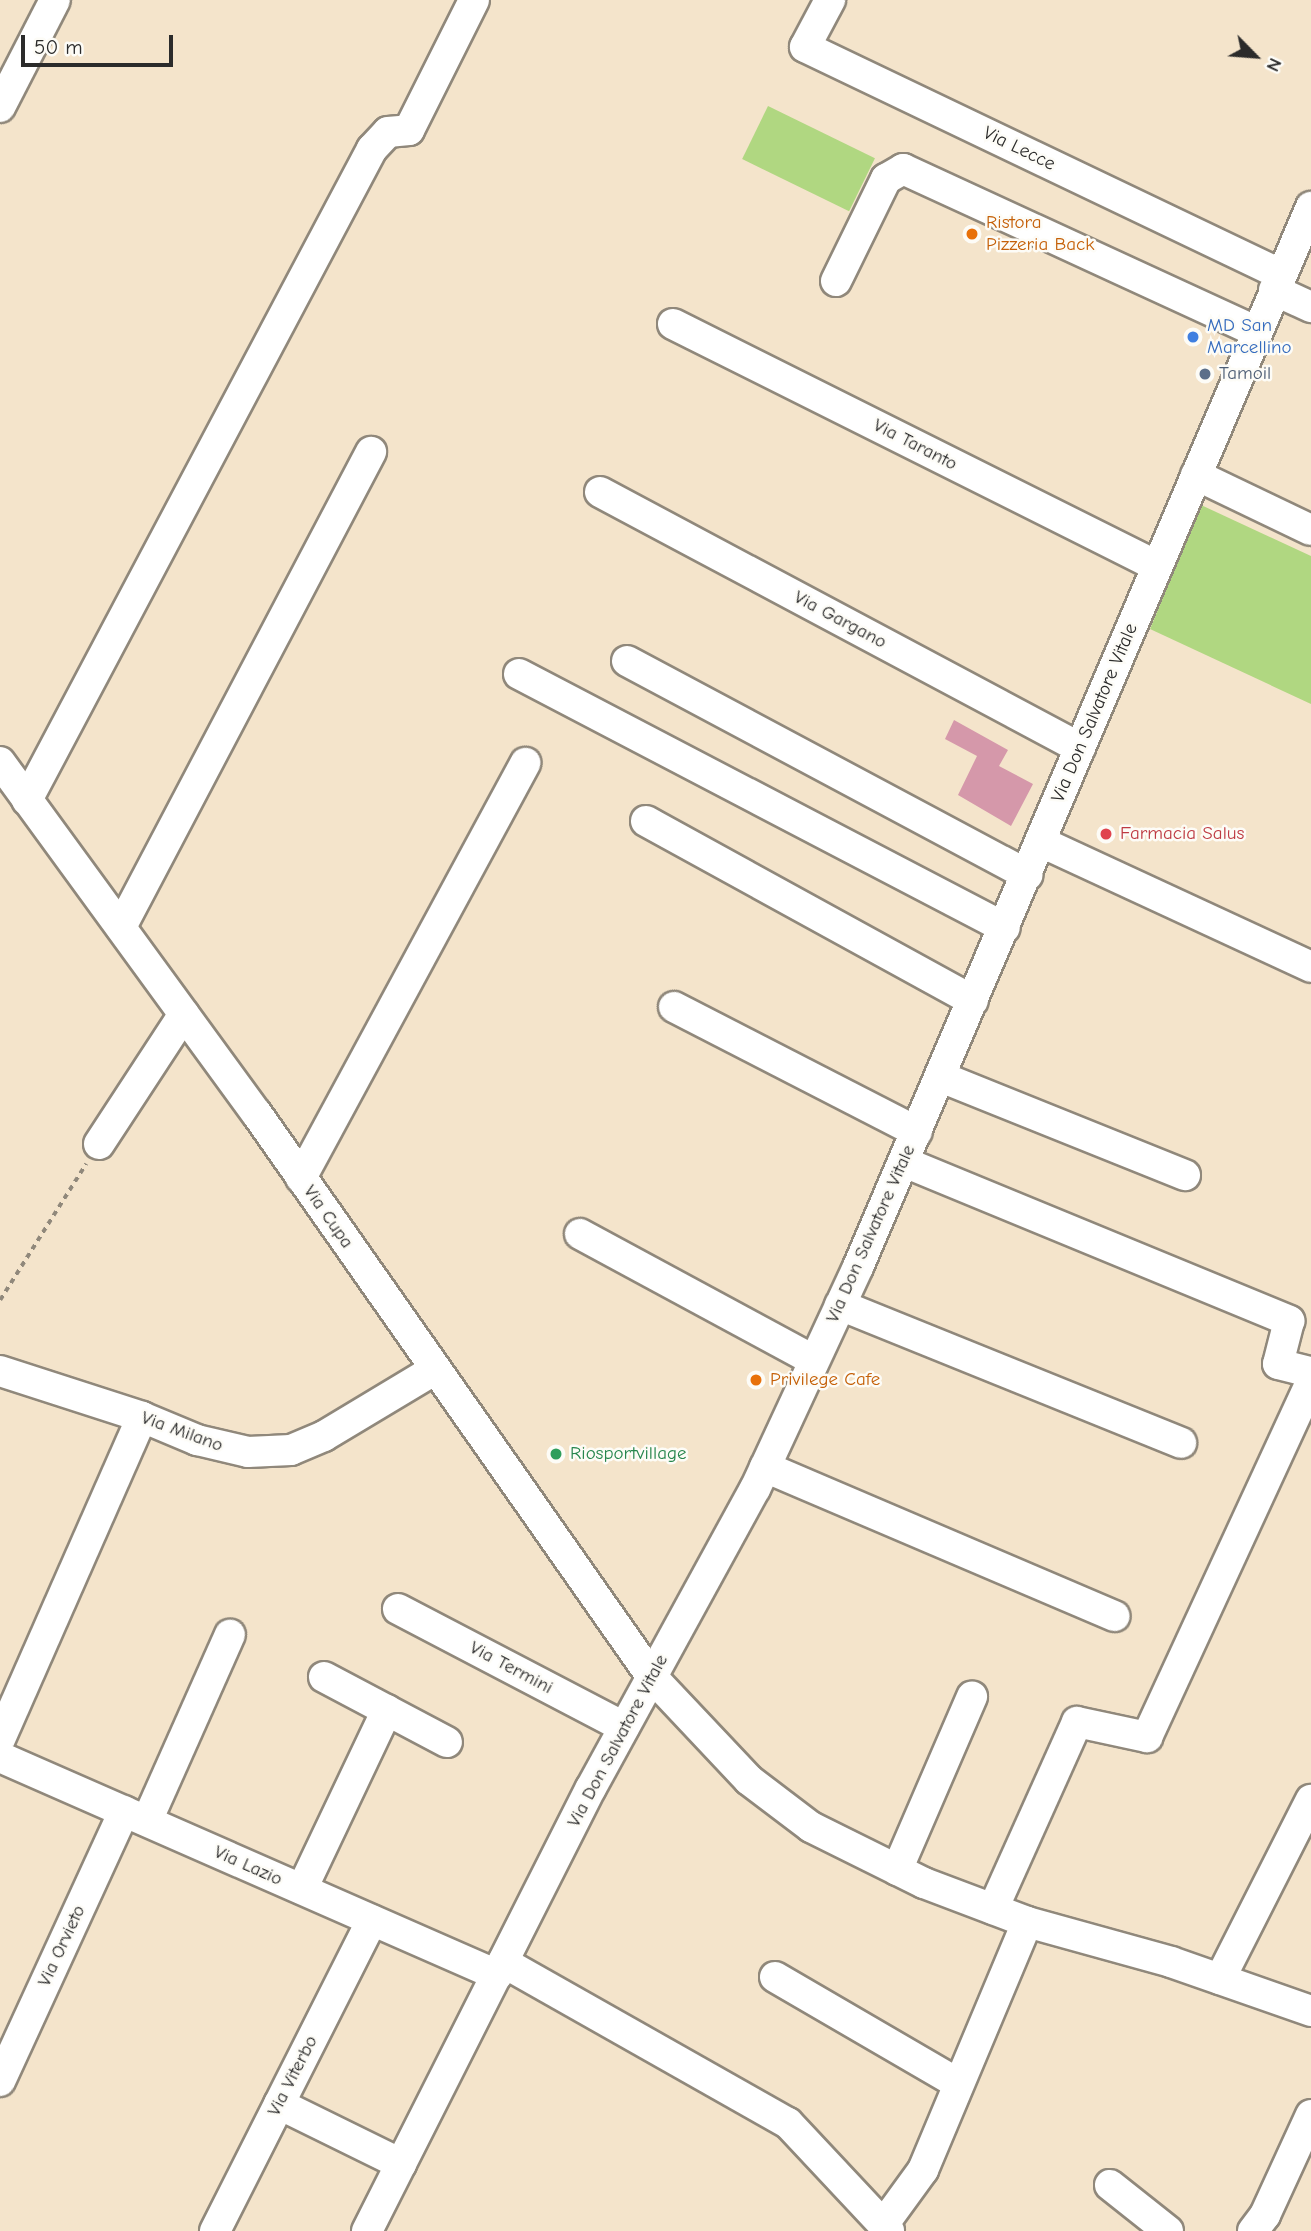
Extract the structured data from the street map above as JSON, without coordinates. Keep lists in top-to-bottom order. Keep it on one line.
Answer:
{"streets":{"street":["Via Lecce","Via Taranto","Via Gargano","Via Don Salvatore Vitale","Via Cupa","Via Milano","Via Termini","Via Lazio","Via Orvieto","Via Viterbo"]},"crossings":[["Via Lecce","Via Don Salvatore Vitale"],["Via Taranto","Via Don Salvatore Vitale"],["Via Gargano","Via Don Salvatore Vitale"],["Via Don Salvatore Vitale","Via Cupa"],["Via Don Salvatore Vitale","Via Termini"],["Via Don Salvatore Vitale","Via Lazio"],["Via Cupa","Via Milano"],["Via Lazio","Via Orvieto"],["Via Lazio","Via Viterbo"]],"places":["Ristora Pizzeria Back","MD San Marcellino","Tamoil","Farmacia Salus","Privilege Cafe","Riosportvillage"],"scale_bar":"50 m","north":"bottom right"}
